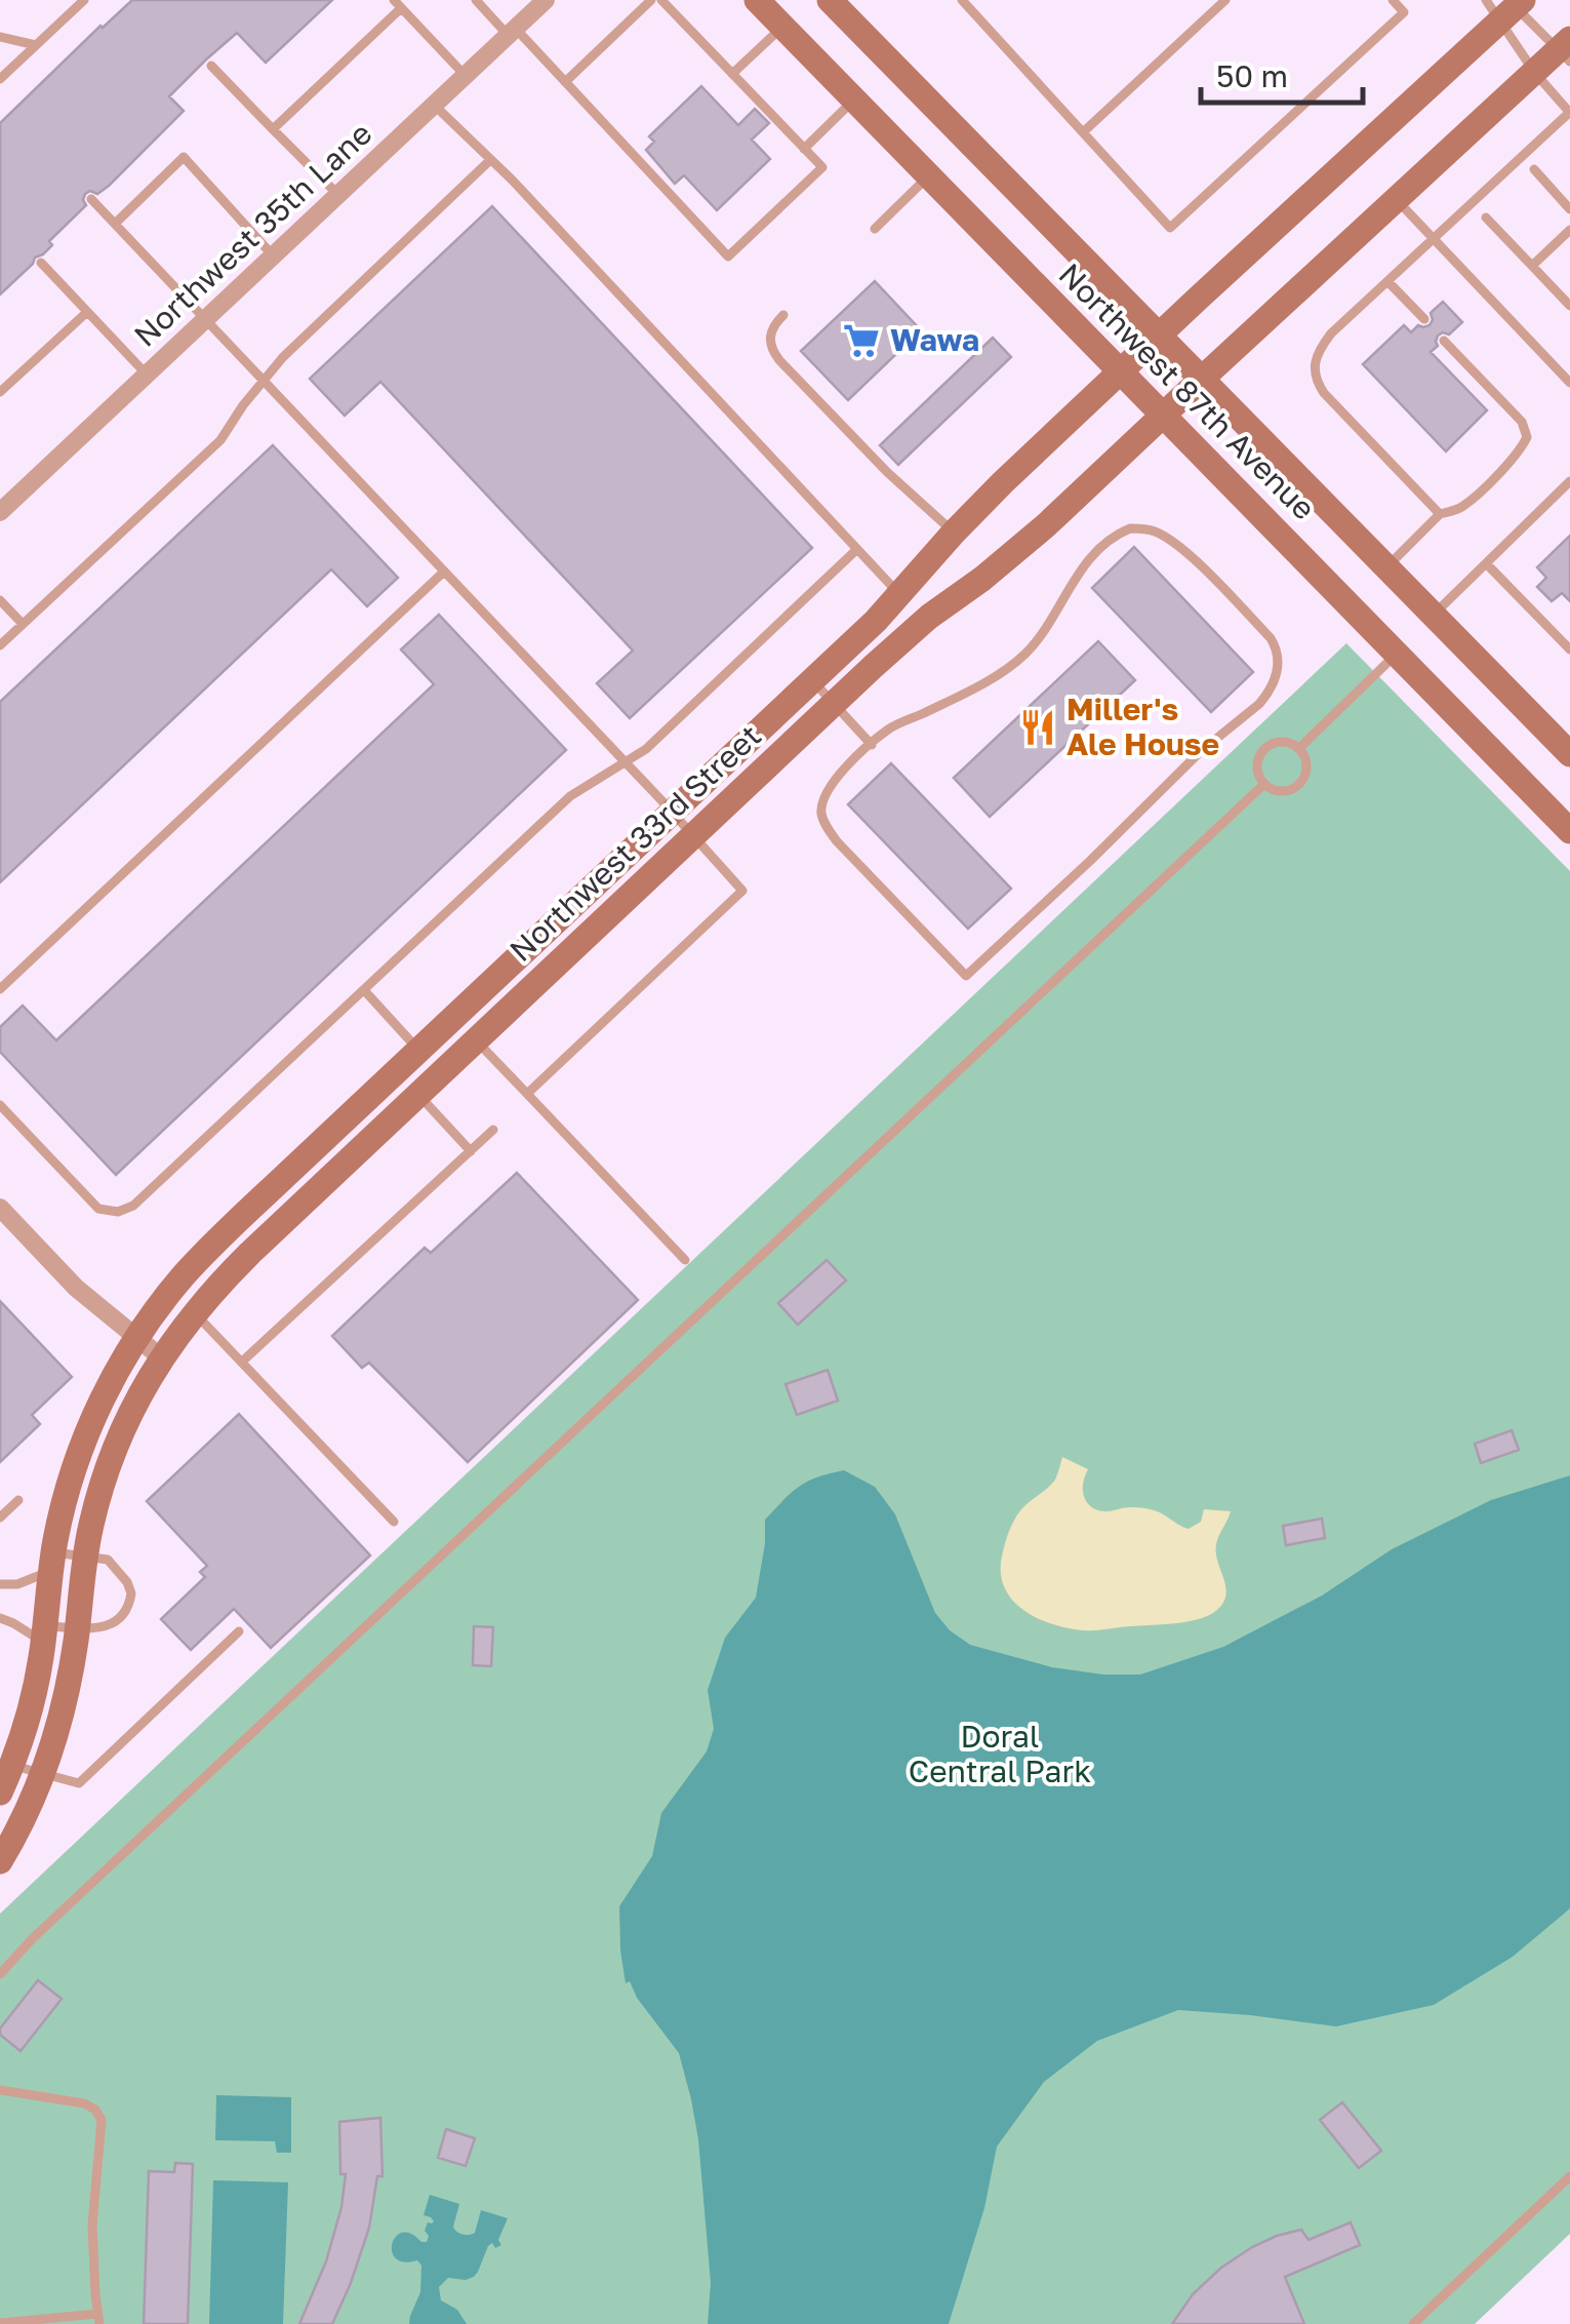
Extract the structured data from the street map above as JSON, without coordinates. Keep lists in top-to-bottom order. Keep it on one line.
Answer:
{"streets":{"street":["Northwest 35th Lane","Northwest 87th Avenue","Northwest 33rd Street"]},"crossings":[["Northwest 87th Avenue","Northwest 33rd Street"]],"parks":["Doral Central Park"],"places":{"supermarket":["Wawa"],"restaurant":["Miller's Ale House"]},"scale_bar":"50 m"}
